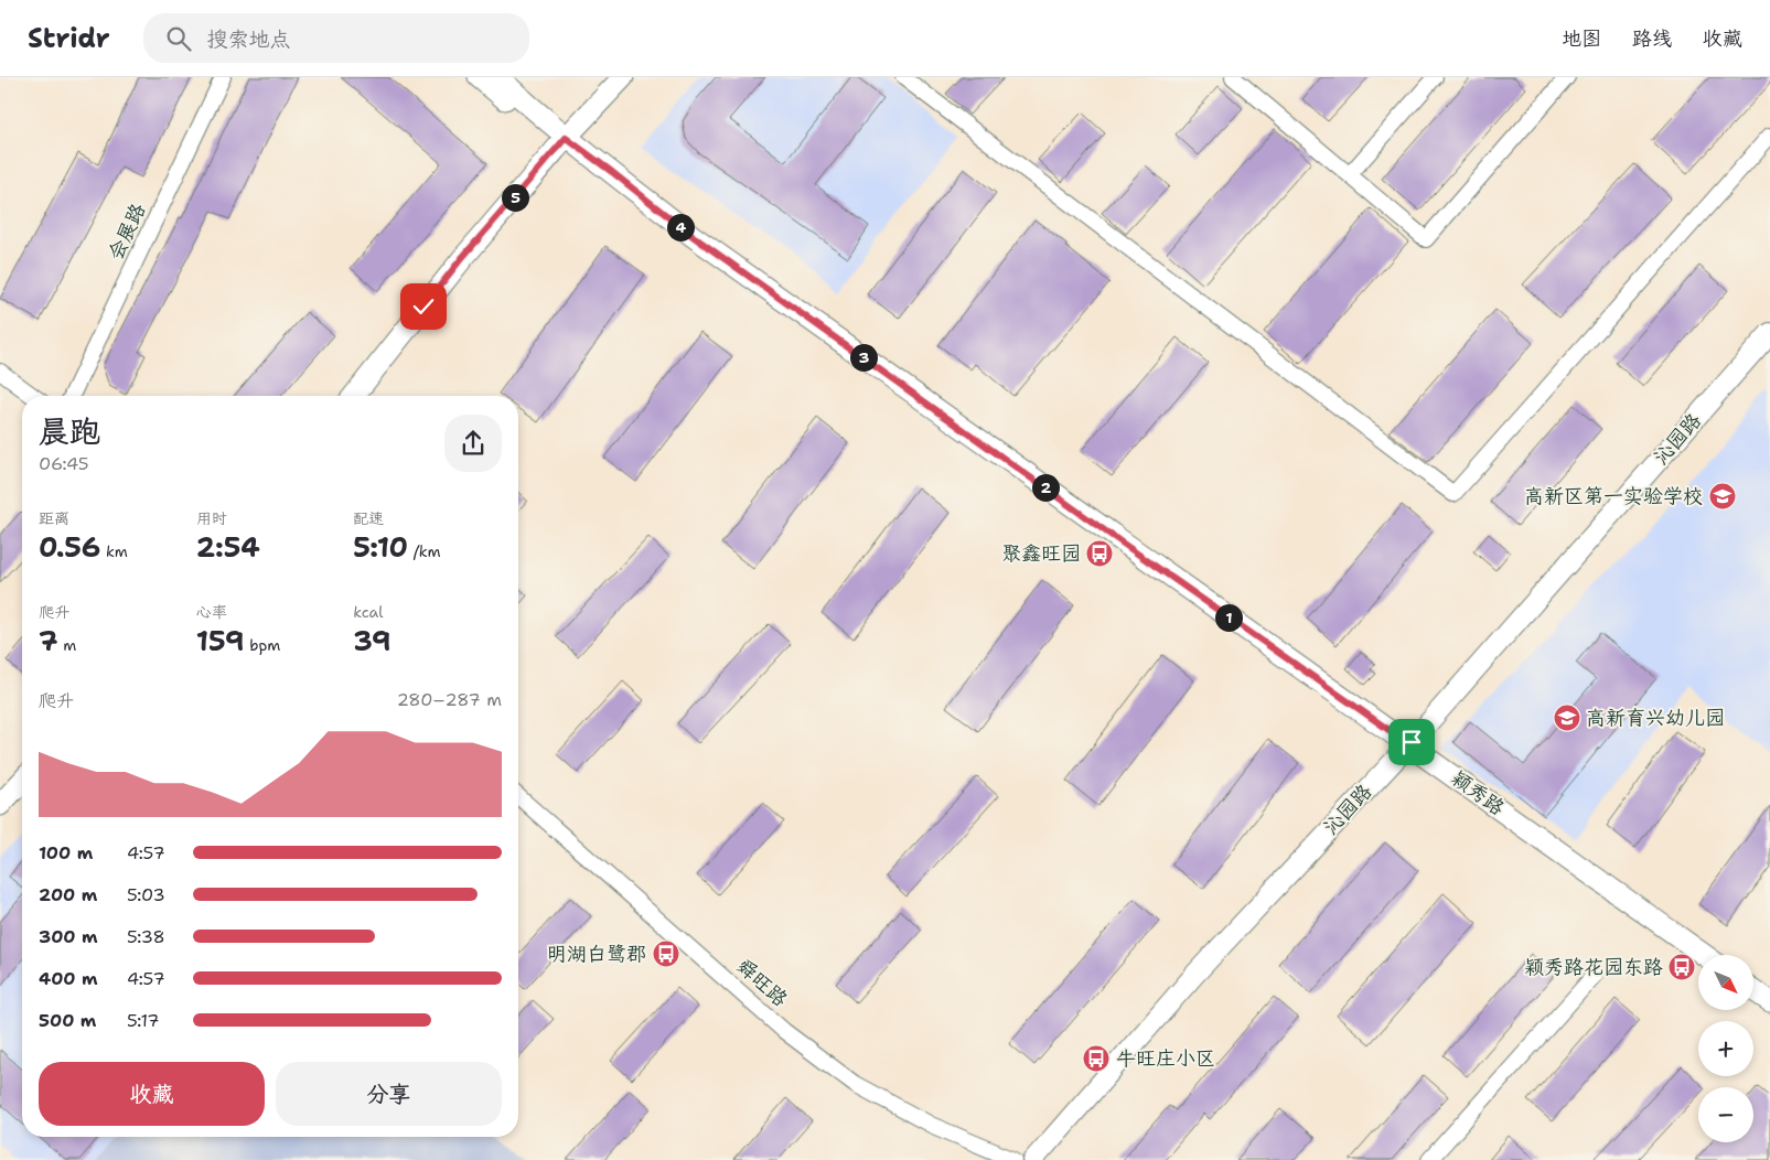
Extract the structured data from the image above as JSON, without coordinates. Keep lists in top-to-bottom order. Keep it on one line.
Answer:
{"streets":{"main road":["颖秀路"],"street":["会展路","沁园路","舜旺路"]},"crossings":[["沁园路","颖秀路"]],"places":{"school or university":["高新区第一实验学校","高新育兴幼儿园"],"bus stop":["聚鑫旺园","明湖白鹭郡","颖秀路花园东路","牛旺庄小区"]},"north":"bottom right","page":{"header":"Stridr","search":"搜索地点","nav":["地图","路线","收藏"],"pins":["5","4","3","2","1"],"heading":["晨跑","06:45"],"stats":[["距离","0.56 km"],["用时","2:54"],["配速","5:10 /km"],["爬升","7 m"],["心率","159 bpm"],["kcal","39"]],"chart":["爬升","280–287 m"],"list":[{"name":"100 m","note":"4:57"},{"name":"200 m","note":"5:03"},{"name":"300 m","note":"5:38"},{"name":"400 m","note":"4:57"},{"name":"500 m","note":"5:17"}],"map_buttons":["+","−"],"buttons":["收藏","分享"]}}
